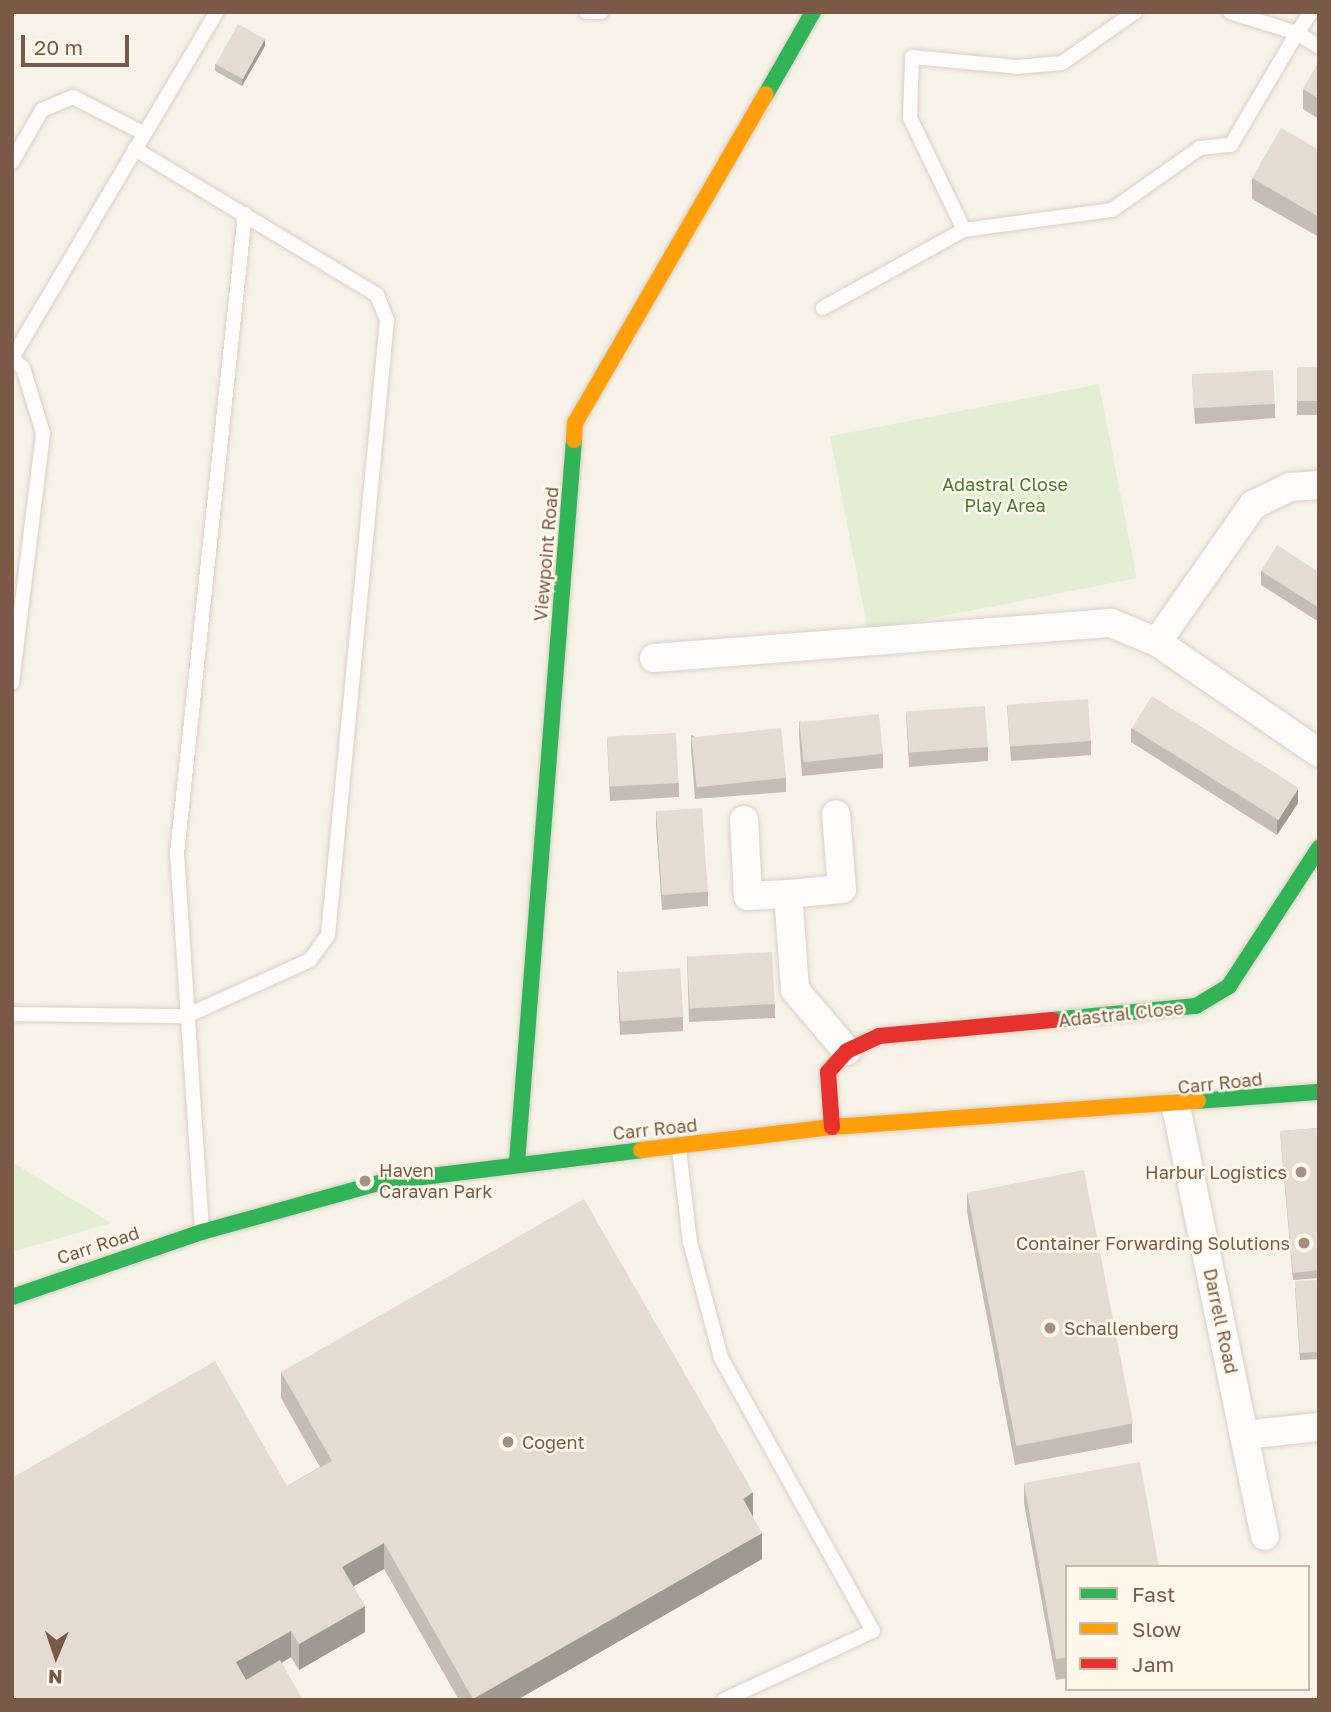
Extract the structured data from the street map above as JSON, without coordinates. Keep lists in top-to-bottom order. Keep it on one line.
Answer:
{"streets":{"street":["Viewpoint Road","Adastral Close","Carr Road","Darrell Road"]},"crossings":[["Viewpoint Road","Carr Road"],["Carr Road","Darrell Road"]],"parks":["Adastral Close Play Area"],"places":["Harbur Logistics","Haven Caravan Park","Container Forwarding Solutions","Schallenberg","Cogent"],"legend":["Fast","Slow","Jam"],"scale_bar":"20 m","north":"bottom"}
